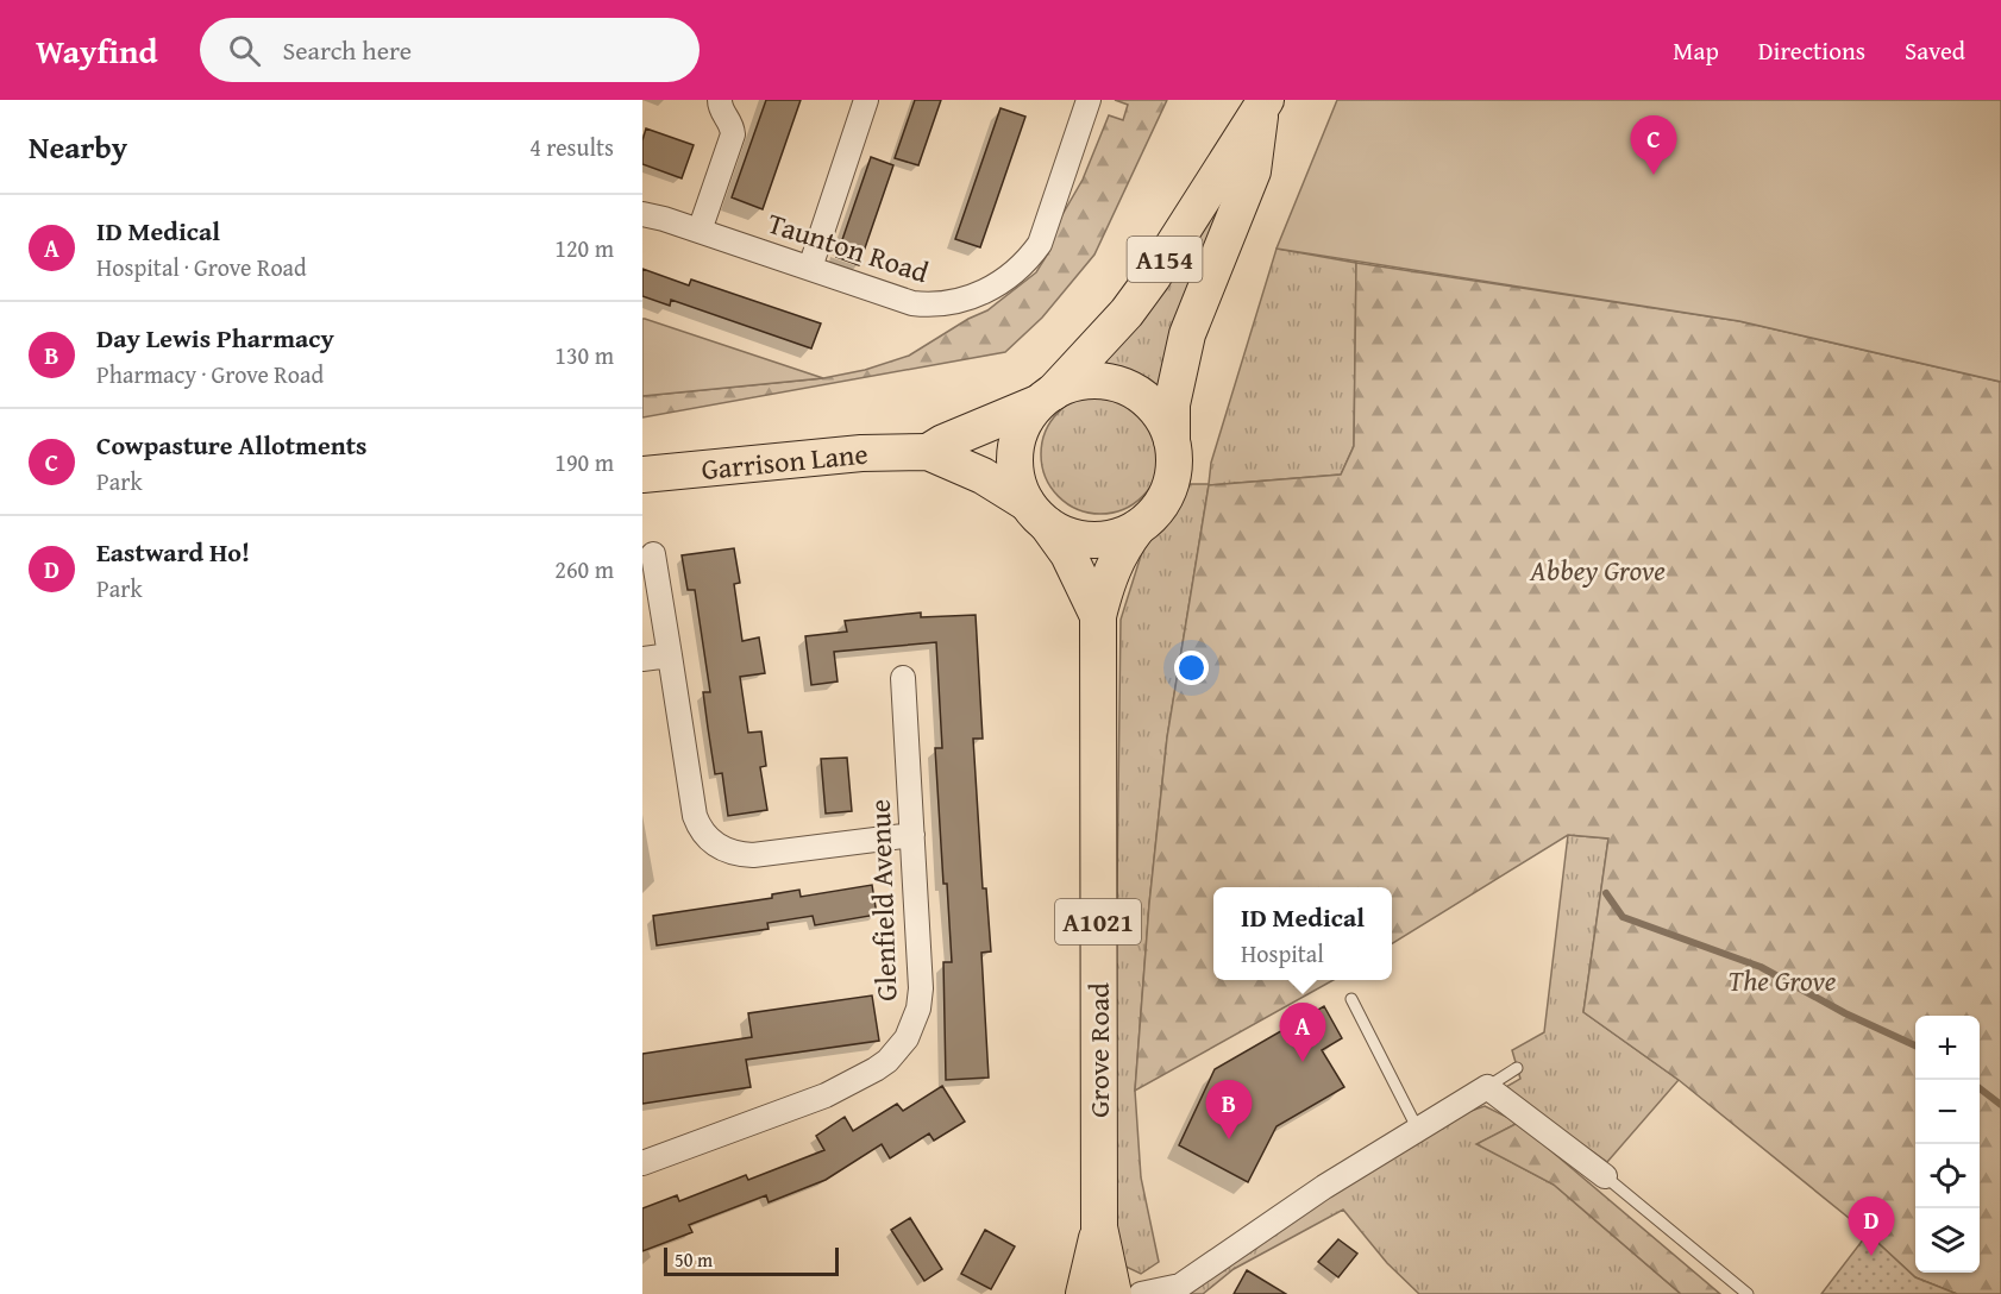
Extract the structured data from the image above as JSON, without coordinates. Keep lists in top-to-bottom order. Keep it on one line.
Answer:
{"streets":{"main road":["A154","Garrison Lane","A1021","Grove Road"],"street":["Taunton Road","Glenfield Avenue"]},"crossings":[["A154","Garrison Lane"],["A154","Grove Road"],["Garrison Lane","Grove Road"]],"parks":["Abbey Grove","The Grove"],"scale_bar":"50 m","page":{"header":"Wayfind","search":"Search here","nav":["Map","Directions","Saved"],"heading":["Nearby","4 results"],"pins":["C","A","B","D"],"list":[{"mark":"A","name":"ID Medical","note":"Hospital · Grove Road","value":"120 m"},{"mark":"B","name":"Day Lewis Pharmacy","note":"Pharmacy · Grove Road","value":"130 m"},{"mark":"C","name":"Cowpasture Allotments","note":"Park","value":"190 m"},{"mark":"D","name":"Eastward Ho!","note":"Park","value":"260 m"}],"popup":["ID Medical","Hospital"],"map_buttons":["+","−"],"scale":"50 m"}}
